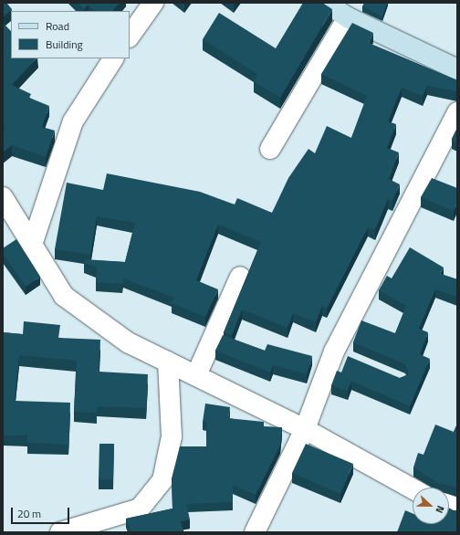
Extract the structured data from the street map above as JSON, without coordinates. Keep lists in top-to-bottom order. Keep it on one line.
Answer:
{"legend":["Road","Building"],"scale_bar":"20 m","north":"right"}
